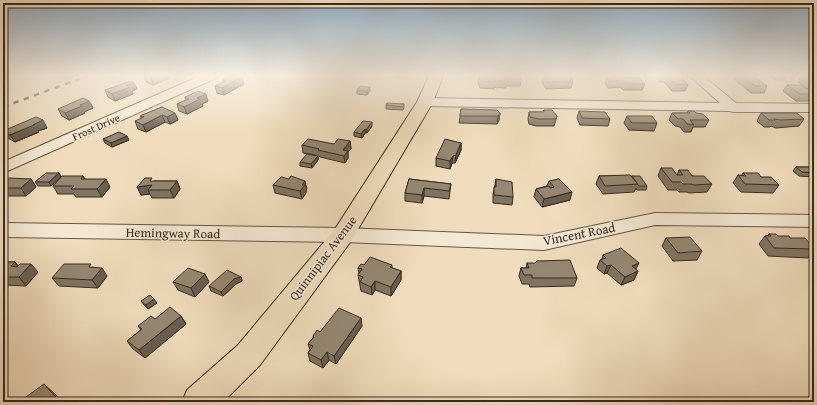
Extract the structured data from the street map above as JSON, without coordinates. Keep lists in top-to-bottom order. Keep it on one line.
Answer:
{"streets":{"main road":["Quinnipiac Avenue"],"street":["Frost Drive","Hemingway Road","Vincent Road"]},"crossings":[["Hemingway Road","Vincent Road"],["Hemingway Road","Quinnipiac Avenue"],["Vincent Road","Quinnipiac Avenue"]]}
